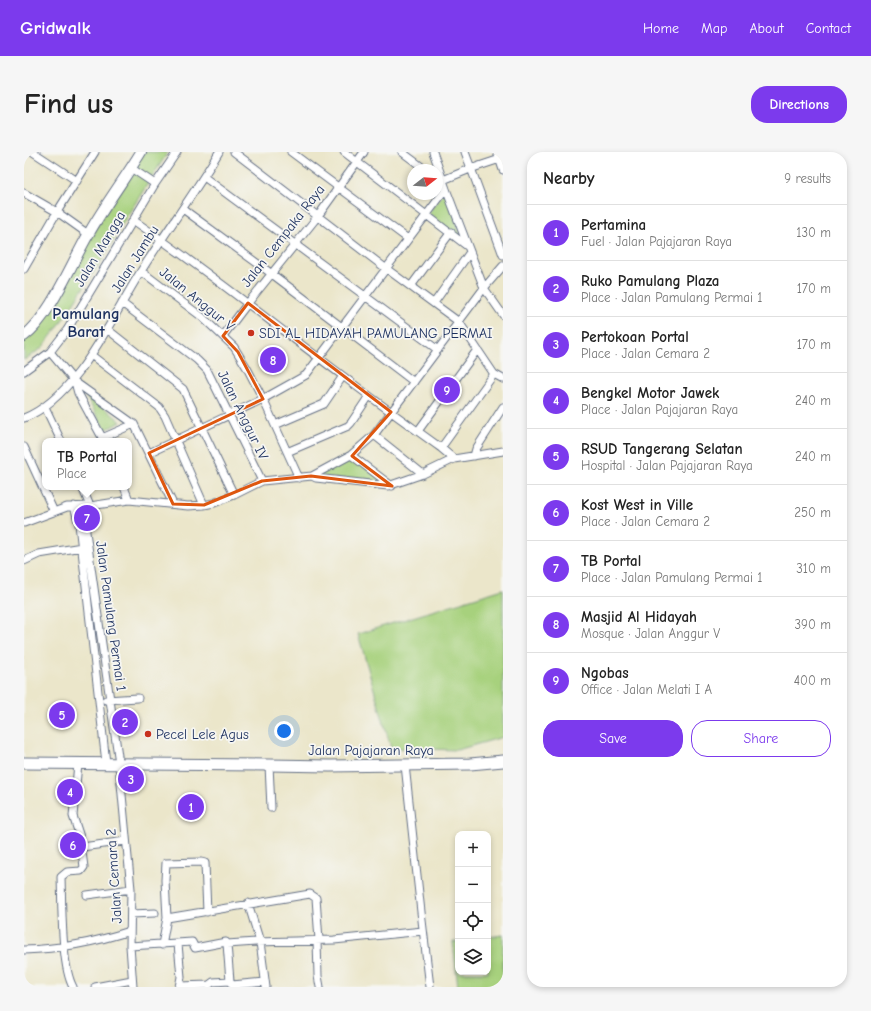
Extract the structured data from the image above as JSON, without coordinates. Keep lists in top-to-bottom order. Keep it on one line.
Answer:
{"streets":{"main road":["Jalan Pajajaran Raya"],"street":["Jalan Cempaka Raya","Jalan Mangga","Jalan Jambu","Jalan Anggur V","Jalan Anggur IV","Jalan Pamulang Permai 1","Jalan Cemara 2"]},"crossings":[["Jalan Cempaka Raya","Jalan Anggur V"],["Jalan Jambu","Jalan Anggur V"],["Jalan Jambu","Jalan Anggur IV"],["Jalan Pamulang Permai 1","Jalan Pajajaran Raya"],["Jalan Pamulang Permai 1","Jalan Cemara 2"],["Jalan Pajajaran Raya","Jalan Cemara 2"]],"districts":["Pamulang Barat"],"places":["SDI AL HIDAYAH PAMULANG PERMAI","Pecel Lele Agus"],"north":"right","page":{"header":"Gridwalk","nav":["Home","Map","About","Contact"],"buttons":["Directions",["Save","Share"]],"title":"Find us","heading":["Nearby","9 results"],"list":[{"mark":"1","name":"Pertamina","note":"Fuel · Jalan Pajajaran Raya","value":"130 m"},{"mark":"2","name":"Ruko Pamulang Plaza","note":"Place · Jalan Pamulang Permai 1","value":"170 m"},{"mark":"3","name":"Pertokoan Portal","note":"Place · Jalan Cemara 2","value":"170 m"},{"mark":"4","name":"Bengkel Motor Jawek","note":"Place · Jalan Pajajaran Raya","value":"240 m"},{"mark":"5","name":"RSUD Tangerang Selatan","note":"Hospital · Jalan Pajajaran Raya","value":"240 m"},{"mark":"6","name":"Kost West in Ville","note":"Place · Jalan Cemara 2","value":"250 m"},{"mark":"7","name":"TB Portal","note":"Place · Jalan Pamulang Permai 1","value":"310 m"},{"mark":"8","name":"Masjid Al Hidayah","note":"Mosque · Jalan Anggur V","value":"390 m"},{"mark":"9","name":"Ngobas","note":"Office · Jalan Melati I A","value":"400 m"}],"pins":["8","9","7","5","2","3","4","1","6"],"popup":["TB Portal","Place"],"map_buttons":["+","−"]}}
